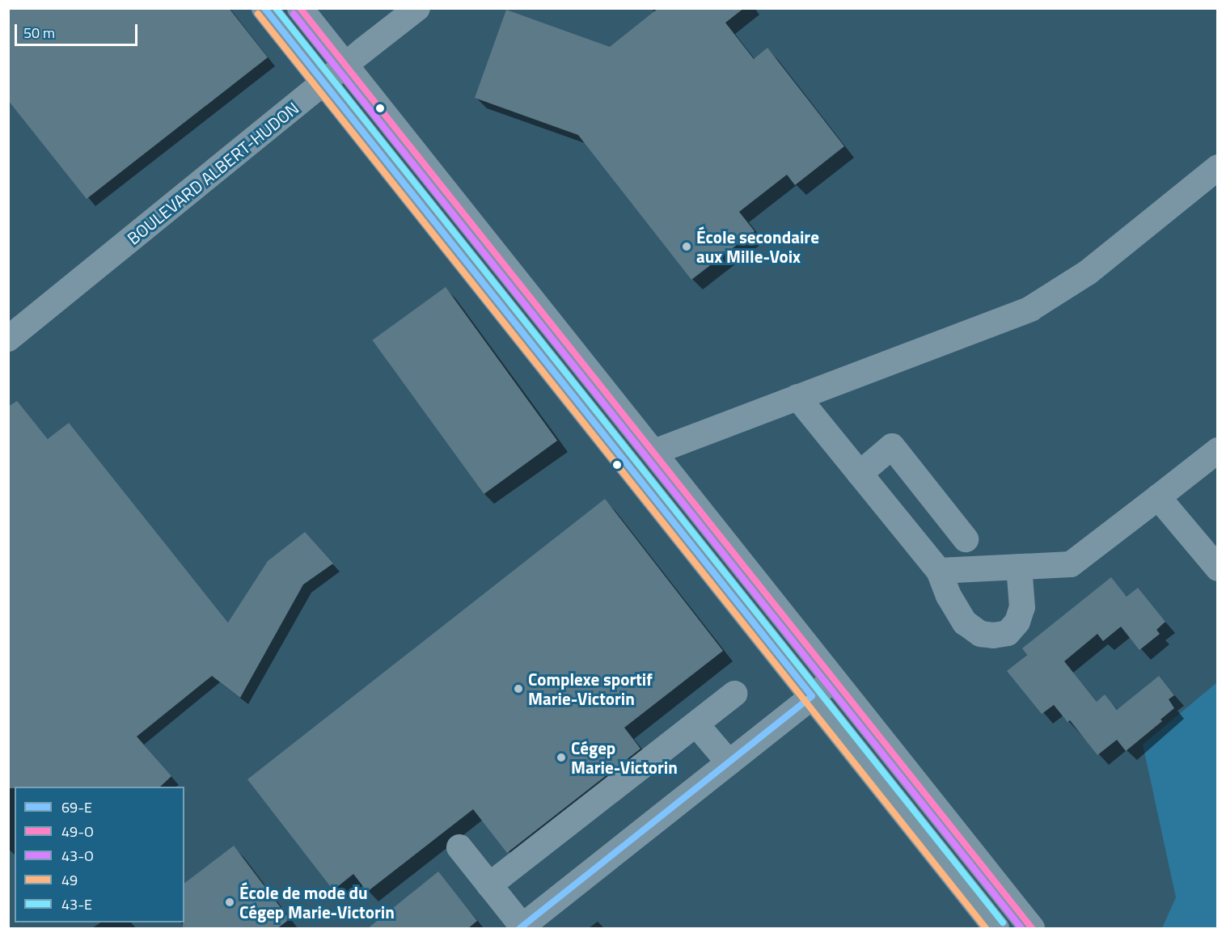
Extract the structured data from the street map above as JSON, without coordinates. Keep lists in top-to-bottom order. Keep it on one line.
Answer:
{"streets":{"street":["BOULEVARD ALBERT-HUDON"]},"places":["École secondaire aux Mille-Voix","Complexe sportif Marie-Victorin","Cégep Marie-Victorin","École de mode du Cégep Marie-Victorin"],"lines":["transit line 69-E","transit line 49-O","transit line 43-E","transit line 43-O","transit line 49"],"legend":["69-E","49-O","43-O","49","43-E"],"scale_bar":"50 m"}
